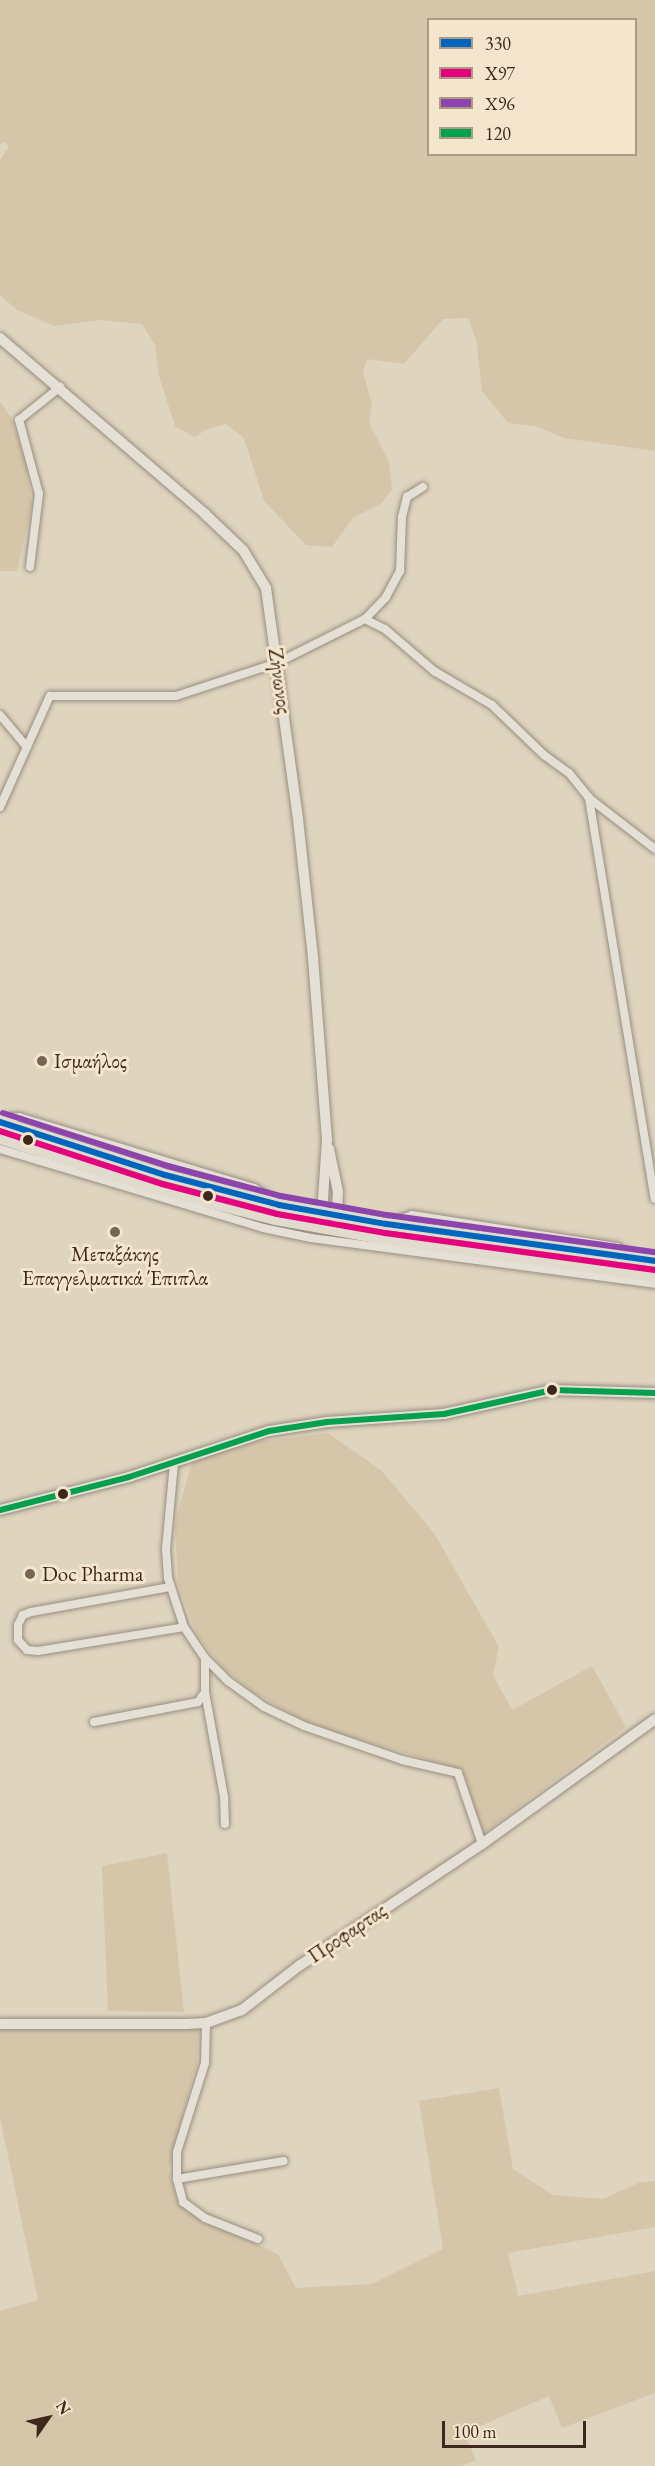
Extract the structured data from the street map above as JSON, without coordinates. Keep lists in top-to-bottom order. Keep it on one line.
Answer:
{"streets":{"street":["Ζήνωνος","Προφαρτας"]},"places":["Ισμαήλος","Μεταξάκης Επαγγελματικά Έπιπλα","Doc Pharma"],"lines":["transit line Χ96","transit line 330","transit line X97","transit line 120"],"legend":["330","X97","Χ96","120"],"scale_bar":"100 m","north":"top right"}
